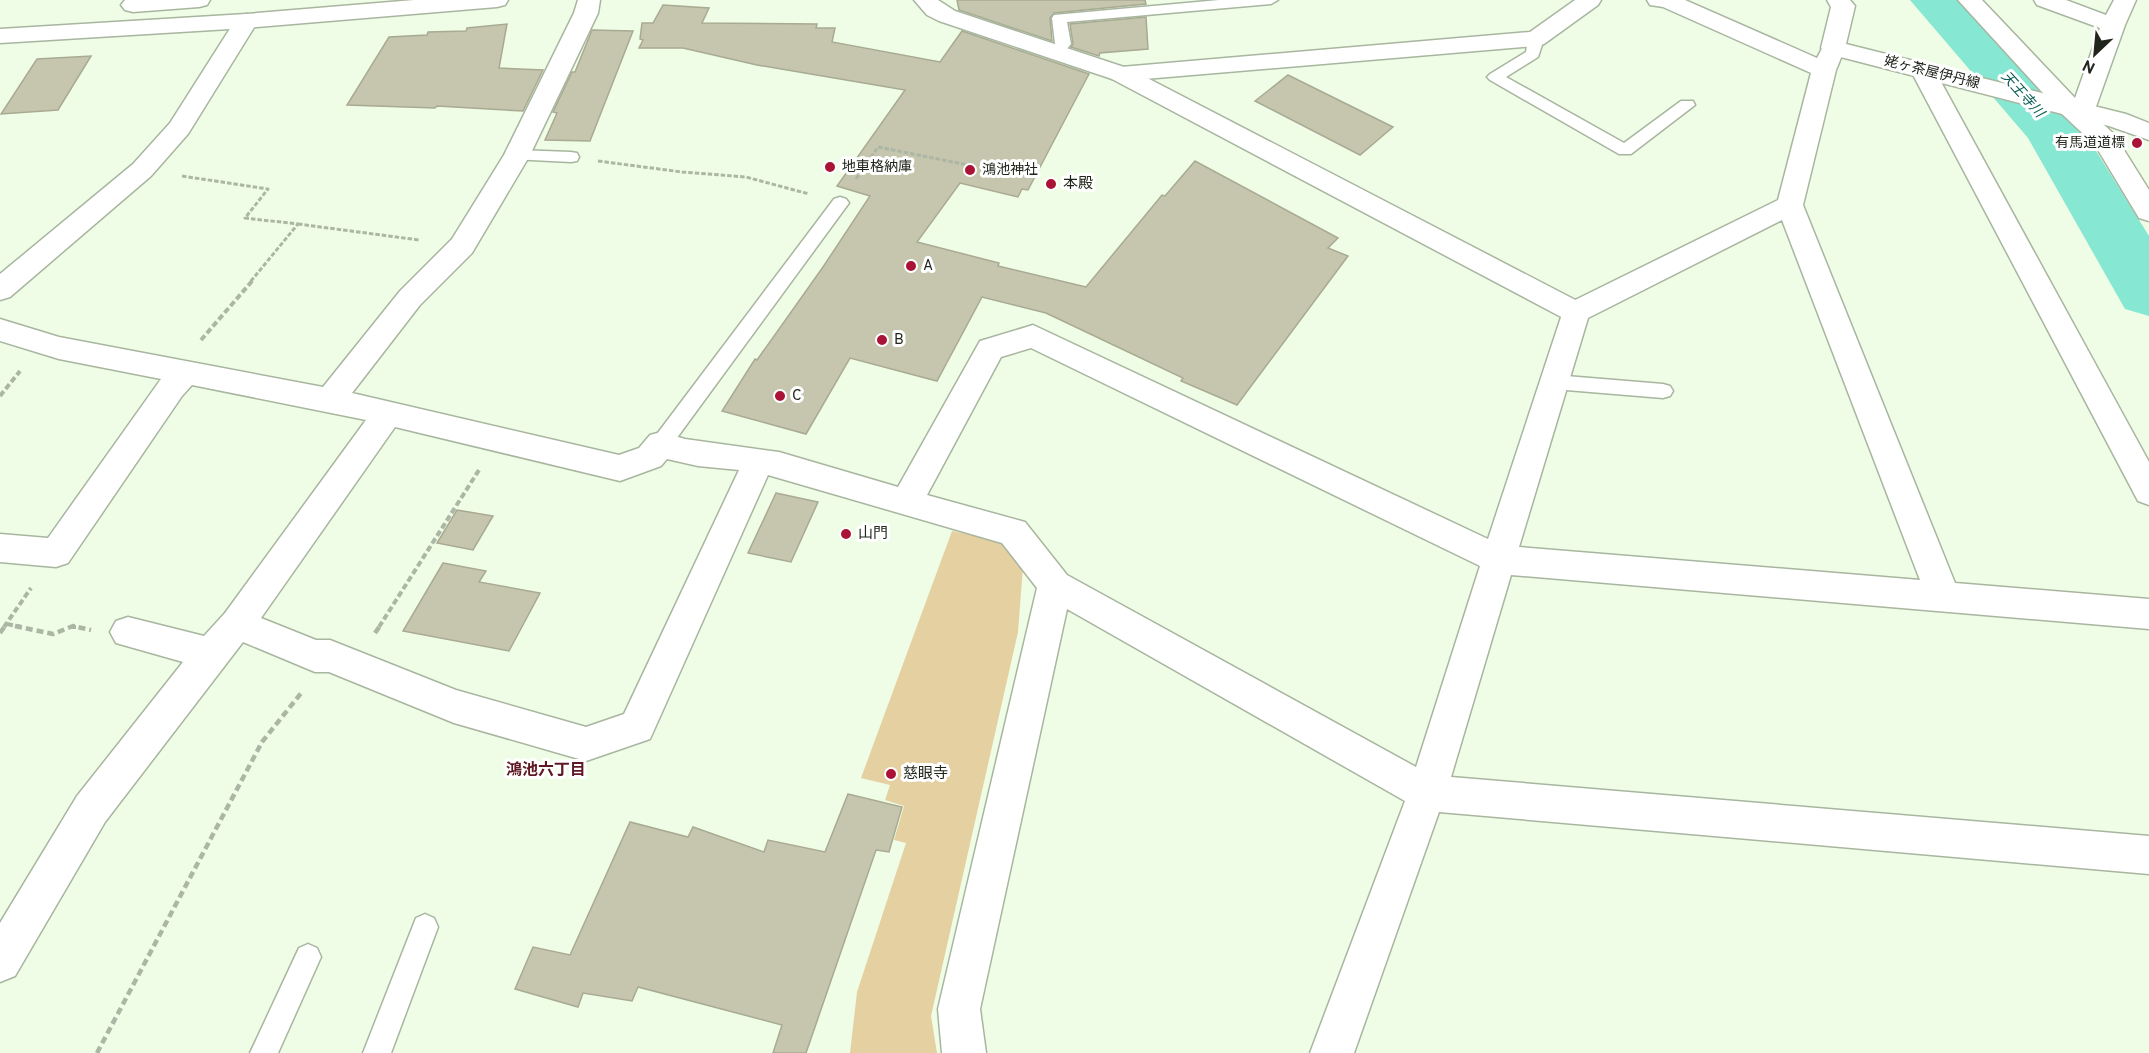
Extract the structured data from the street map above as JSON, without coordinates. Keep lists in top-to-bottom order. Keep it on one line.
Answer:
{"streets":{"street":["姥ヶ茶屋伊丹線"]},"districts":["鴻池六丁目"],"water":["天王寺川"],"places":["有馬道道標","地車格納庫","鴻池神社","本殿","A","B","C","山門","慈眼寺"],"north":"bottom left"}
